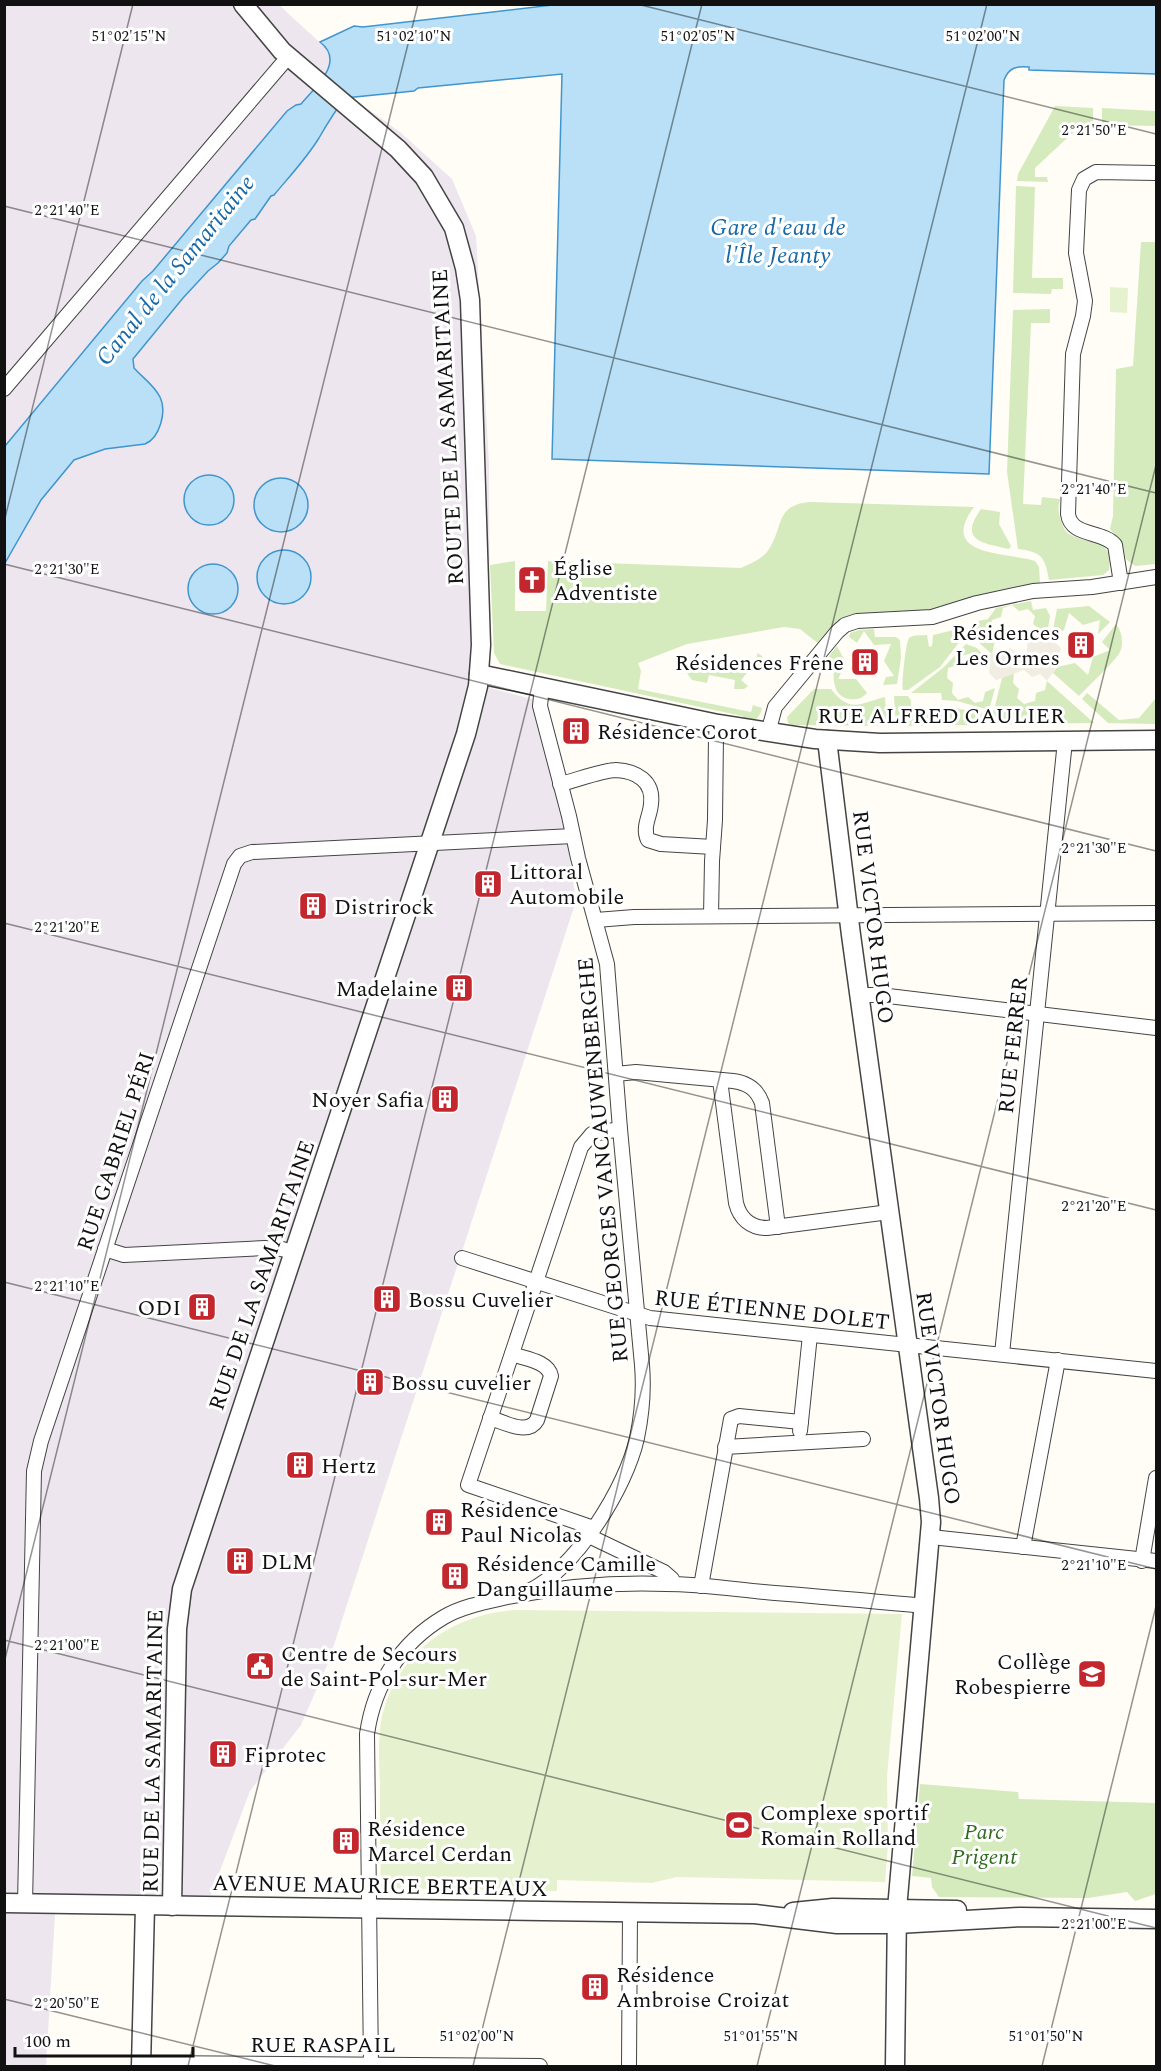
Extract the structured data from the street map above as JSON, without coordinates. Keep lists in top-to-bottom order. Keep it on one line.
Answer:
{"streets":{"street":["ROUTE DE LA SAMARITAINE","RUE ALFRED CAULIER","RUE VICTOR HUGO","RUE FERRER","RUE GABRIEL PÉRI","RUE GEORGES VANCAUWENBERGHE","RUE DE LA SAMARITAINE","RUE ÉTIENNE DOLET","AVENUE MAURICE BERTEAUX","RUE RASPAIL"]},"crossings":[["ROUTE DE LA SAMARITAINE","RUE ALFRED CAULIER"],["ROUTE DE LA SAMARITAINE","RUE DE LA SAMARITAINE"],["RUE ALFRED CAULIER","RUE VICTOR HUGO"],["RUE ALFRED CAULIER","RUE FERRER"],["RUE ALFRED CAULIER","RUE GEORGES VANCAUWENBERGHE"],["RUE ALFRED CAULIER","RUE DE LA SAMARITAINE"],["RUE VICTOR HUGO","RUE ÉTIENNE DOLET"],["RUE VICTOR HUGO","AVENUE MAURICE BERTEAUX"],["RUE FERRER","RUE ÉTIENNE DOLET"],["RUE GABRIEL PÉRI","RUE GEORGES VANCAUWENBERGHE"],["RUE GABRIEL PÉRI","RUE DE LA SAMARITAINE"],["RUE GABRIEL PÉRI","AVENUE MAURICE BERTEAUX"],["RUE GEORGES VANCAUWENBERGHE","RUE ÉTIENNE DOLET"],["RUE DE LA SAMARITAINE","AVENUE MAURICE BERTEAUX"]],"water":["Gare d'eau de l'Île Jeanty","Canal de la Samaritaine"],"parks":["Parc Prigent"],"places":{"church":["Église Adventiste"],"building":["Résidences Les Ormes","Résidences Frêne","Résidence Corot","Littoral Automobile","Distrirock","Madelaine","Noyer Safia","Bossu Cuvelier","ODI","Bossu cuvelier","Hertz","Résidence Paul Nicolas","DLM","Résidence Camille Danguillaume","Fiprotec","Résidence Marcel Cerdan","Résidence Ambroise Croizat"],"public building":["Centre de Secours de Saint-Pol-sur-Mer"],"school or university":["Collège Robespierre"],"sports":["Complexe sportif Romain Rolland"]},"scale_bar":"100 m","coordinates":["51°02'15\"N","51°02'10\"N","51°02'05\"N","51°02'00\"N","2°21'50\"E","2°21'40\"E","2°21'30\"E","2°21'20\"E","2°21'10\"E","2°21'00\"E","2°20'50\"E","51°01'55\"N","51°01'50\"N"]}
